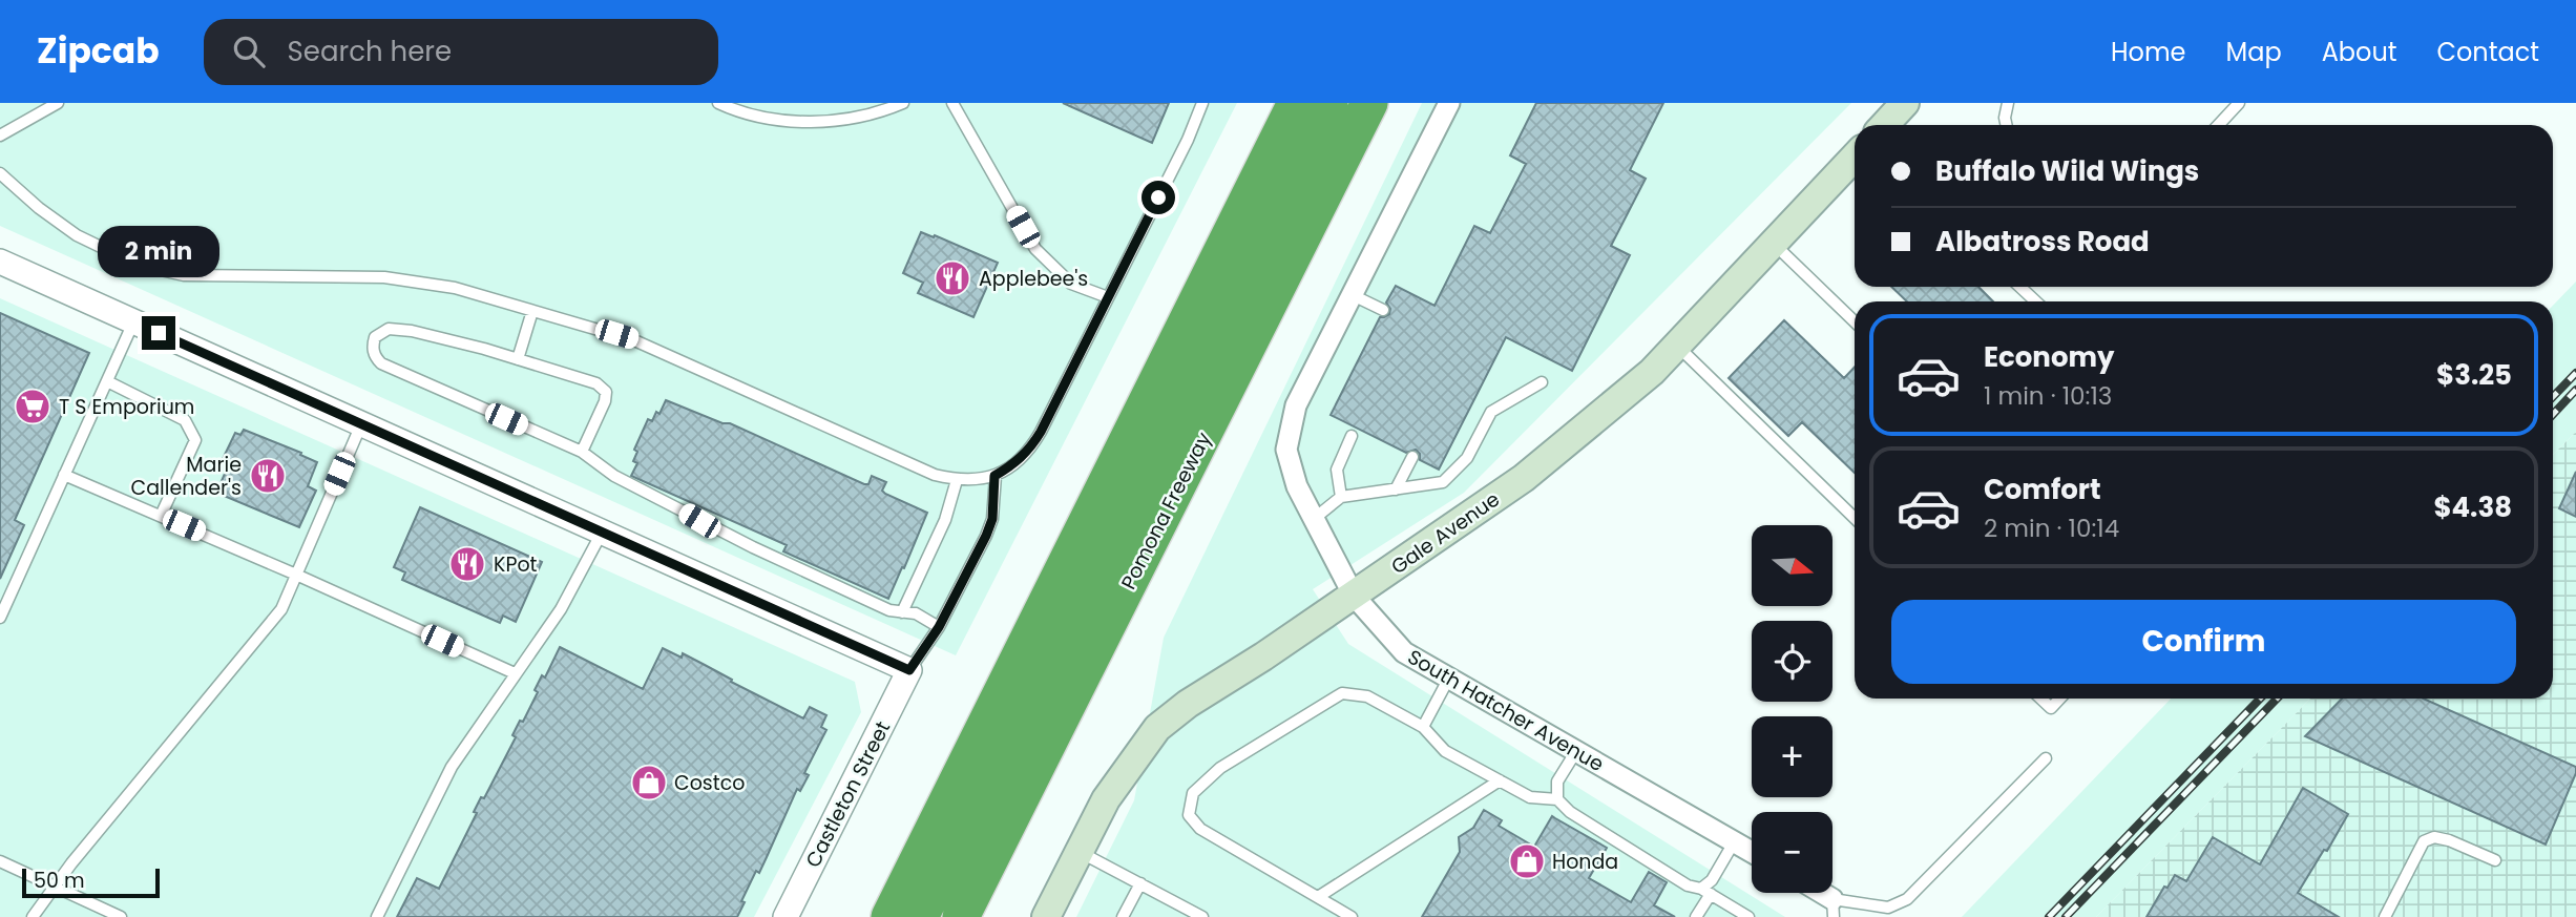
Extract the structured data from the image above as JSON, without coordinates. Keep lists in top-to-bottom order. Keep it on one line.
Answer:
{"streets":{"highway":["Pomona Freeway"],"main road":["Gale Avenue"],"street":["South Hatcher Avenue","Castleton Street"]},"crossings":[["Gale Avenue","South Hatcher Avenue"]],"places":{"restaurant":["Applebee's","Marie Callender's","KPot"],"supermarket":["T S Emporium"],"shop":["Costco","Honda"]},"scale_bar":"50 m","north":"right","page":{"header":"Zipcab","search":"Search here","nav":["Home","Map","About","Contact"],"banner":["Buffalo Wild Wings","Albatross Road"],"bubble":"2 min","list":[{"name":"Economy","note":"1 min · 10:13","value":"$3.25"},{"name":"Comfort","note":"2 min · 10:14","value":"$4.38"}],"map_buttons":["+","−"],"buttons":"Confirm","scale":"50 m"}}
